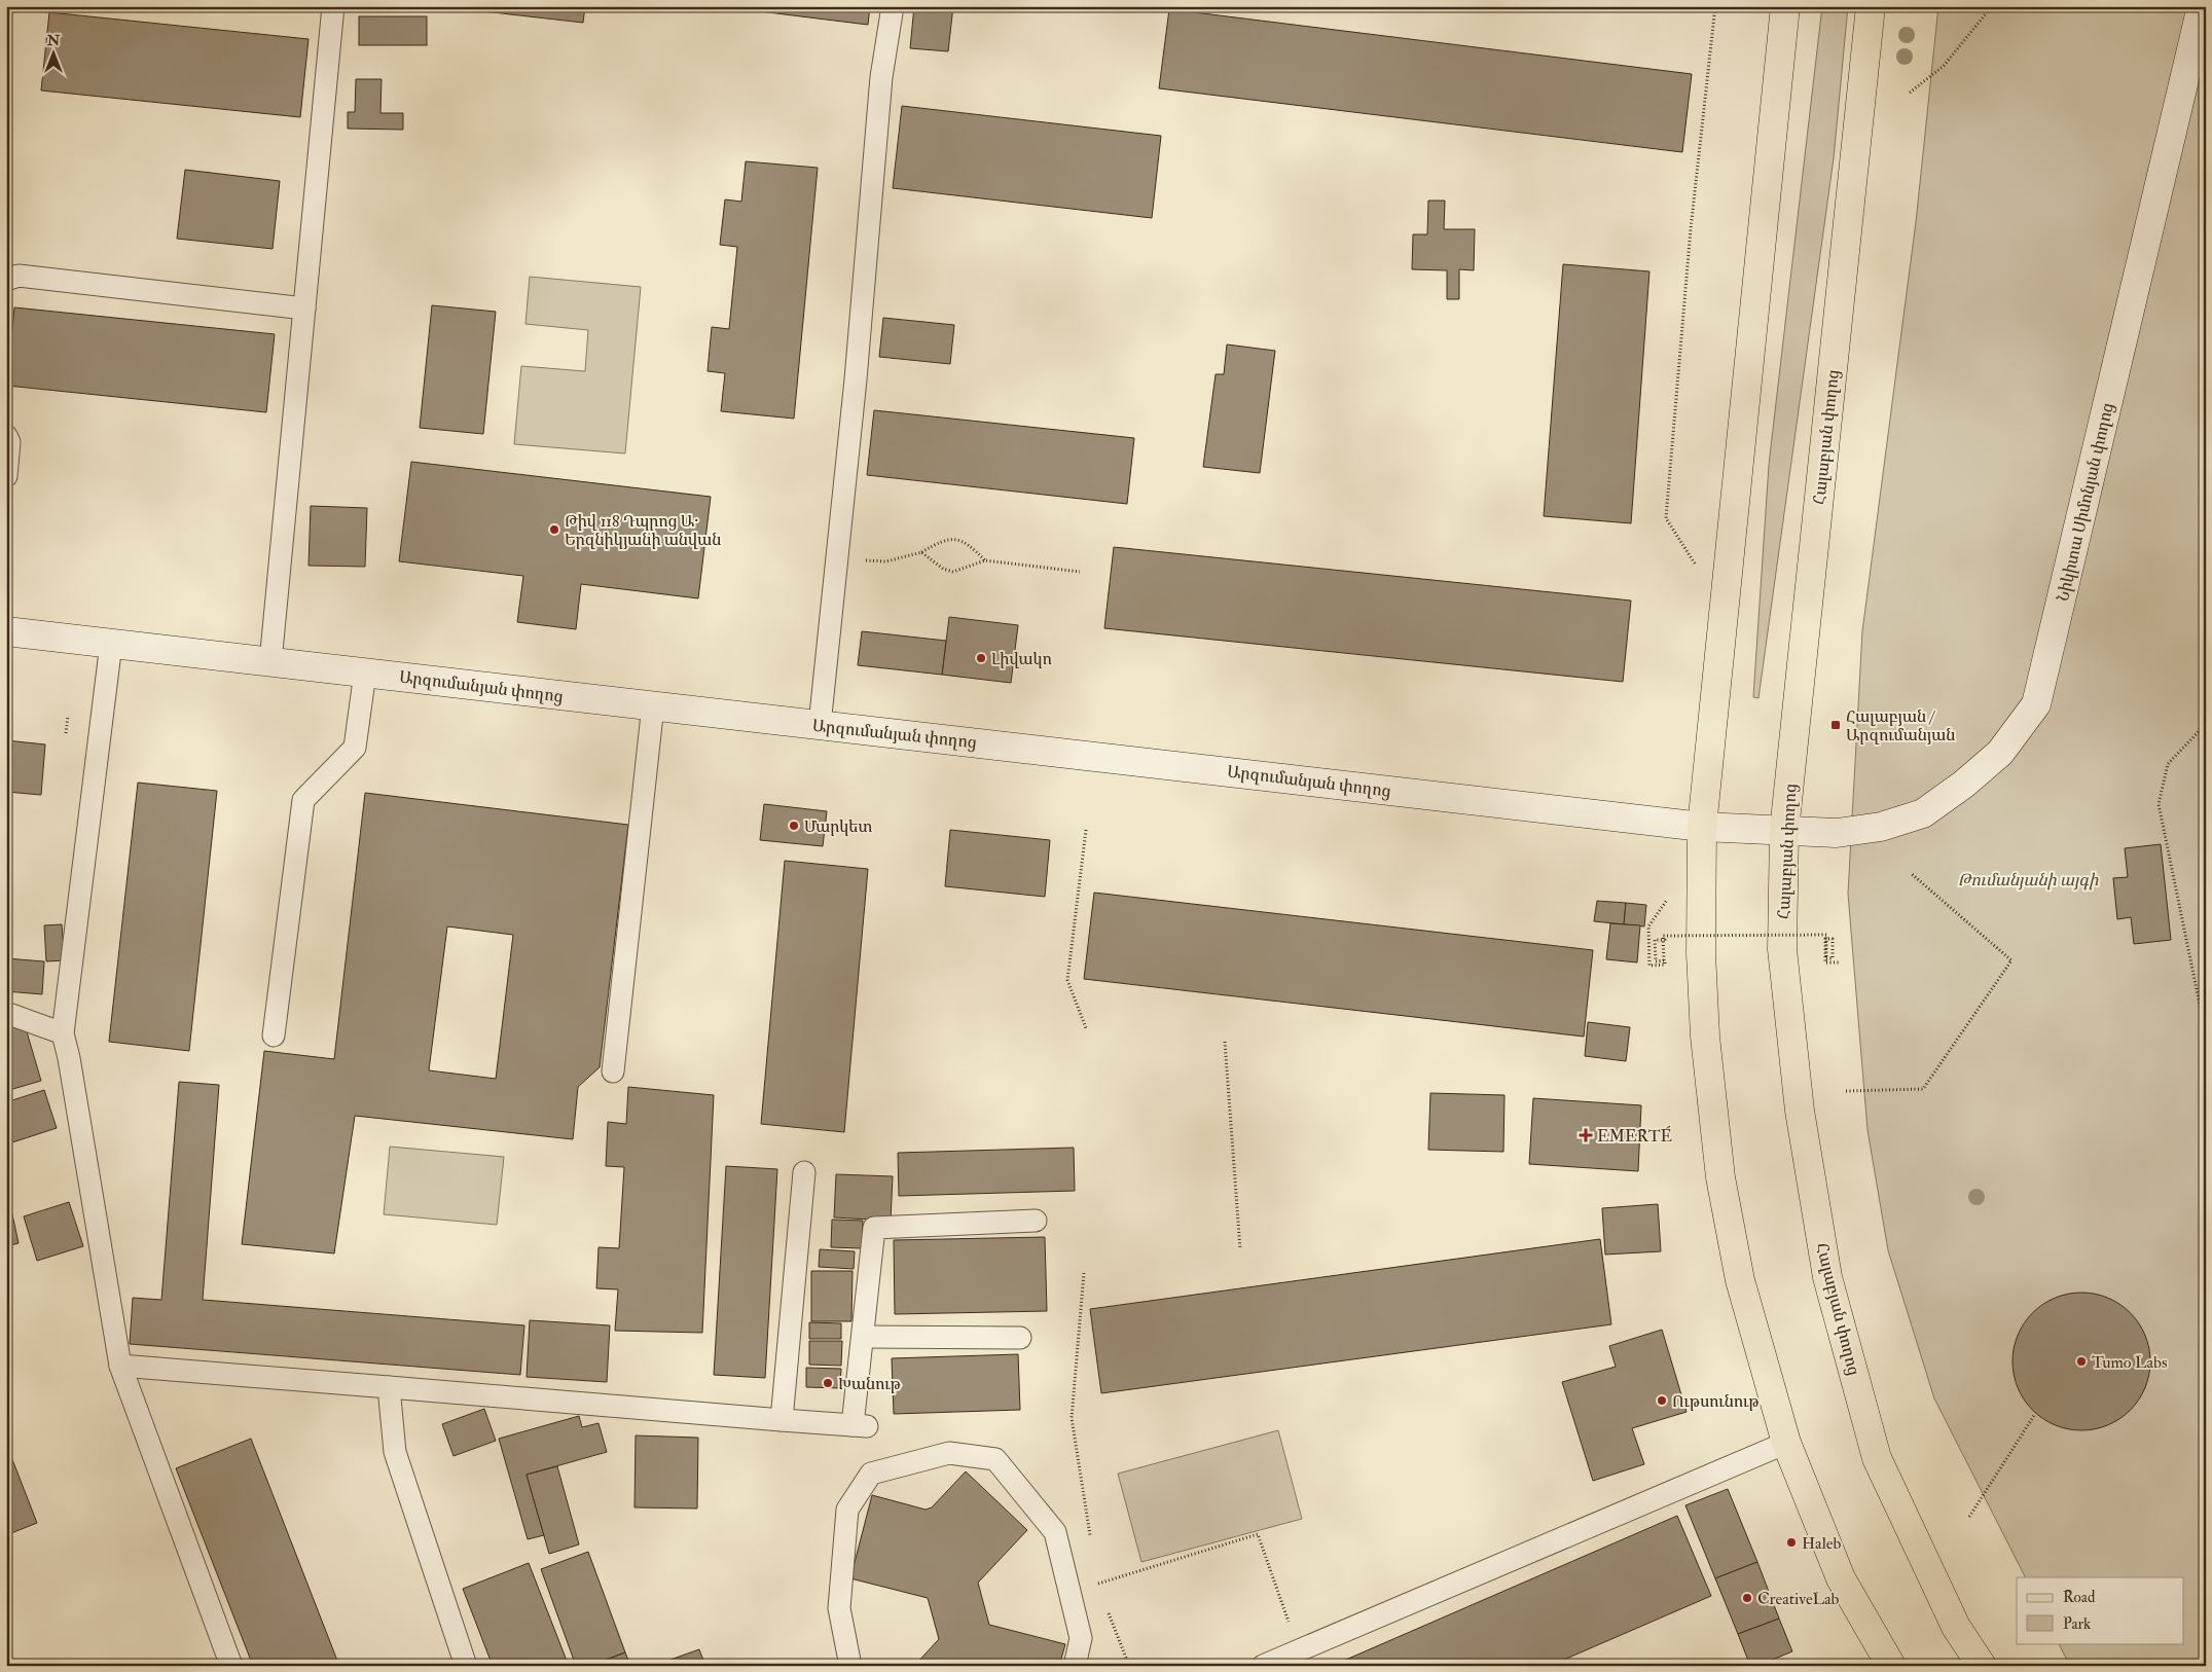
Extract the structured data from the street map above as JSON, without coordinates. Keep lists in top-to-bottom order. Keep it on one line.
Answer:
{"streets":{"main road":["Հալաբյան փողոց","Նիկիտա Սիմոնյան փողոց","Արզումանյան փողոց"]},"crossings":[["Հալաբյան փողոց","Նիկիտա Սիմոնյան փողոց"],["Հալաբյան փողոց","Արզումանյան փողոց"],["Նիկիտա Սիմոնյան փողոց","Արզումանյան փողոց"]],"parks":["Թումանյանի այգի"],"places":{"other":["Թիվ 118 Դպրոց Ա․ Երզնիկյանի անվան","Լիվակո","Մարկետ","Tumo Labs","Խանութ","Ութսունութ","Haleb","CreativeLab"],"transit":["Հալաբյան / Արզումանյան"],"health":["EMERTÉ"]},"legend":["Road","Park"],"north":"top"}
